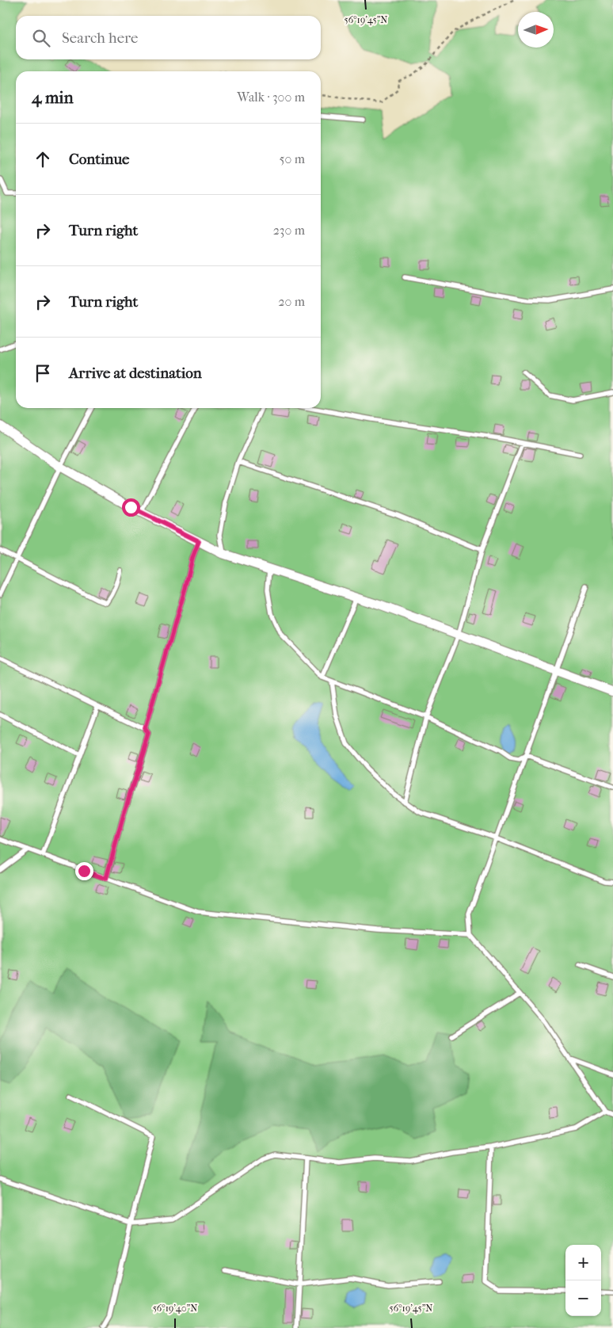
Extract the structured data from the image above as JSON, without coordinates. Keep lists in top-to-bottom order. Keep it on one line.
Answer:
{"north":"right","page":{"search":"Search here","heading":["4 min","Walk · 300 m"],"list":[["Continue","50 m"],["Turn right","230 m"],["Turn right","20 m"],"Arrive at destination"],"map_buttons":["+","−"]},"coordinates":["56°19'45\"N","56°19'40\"N"]}
